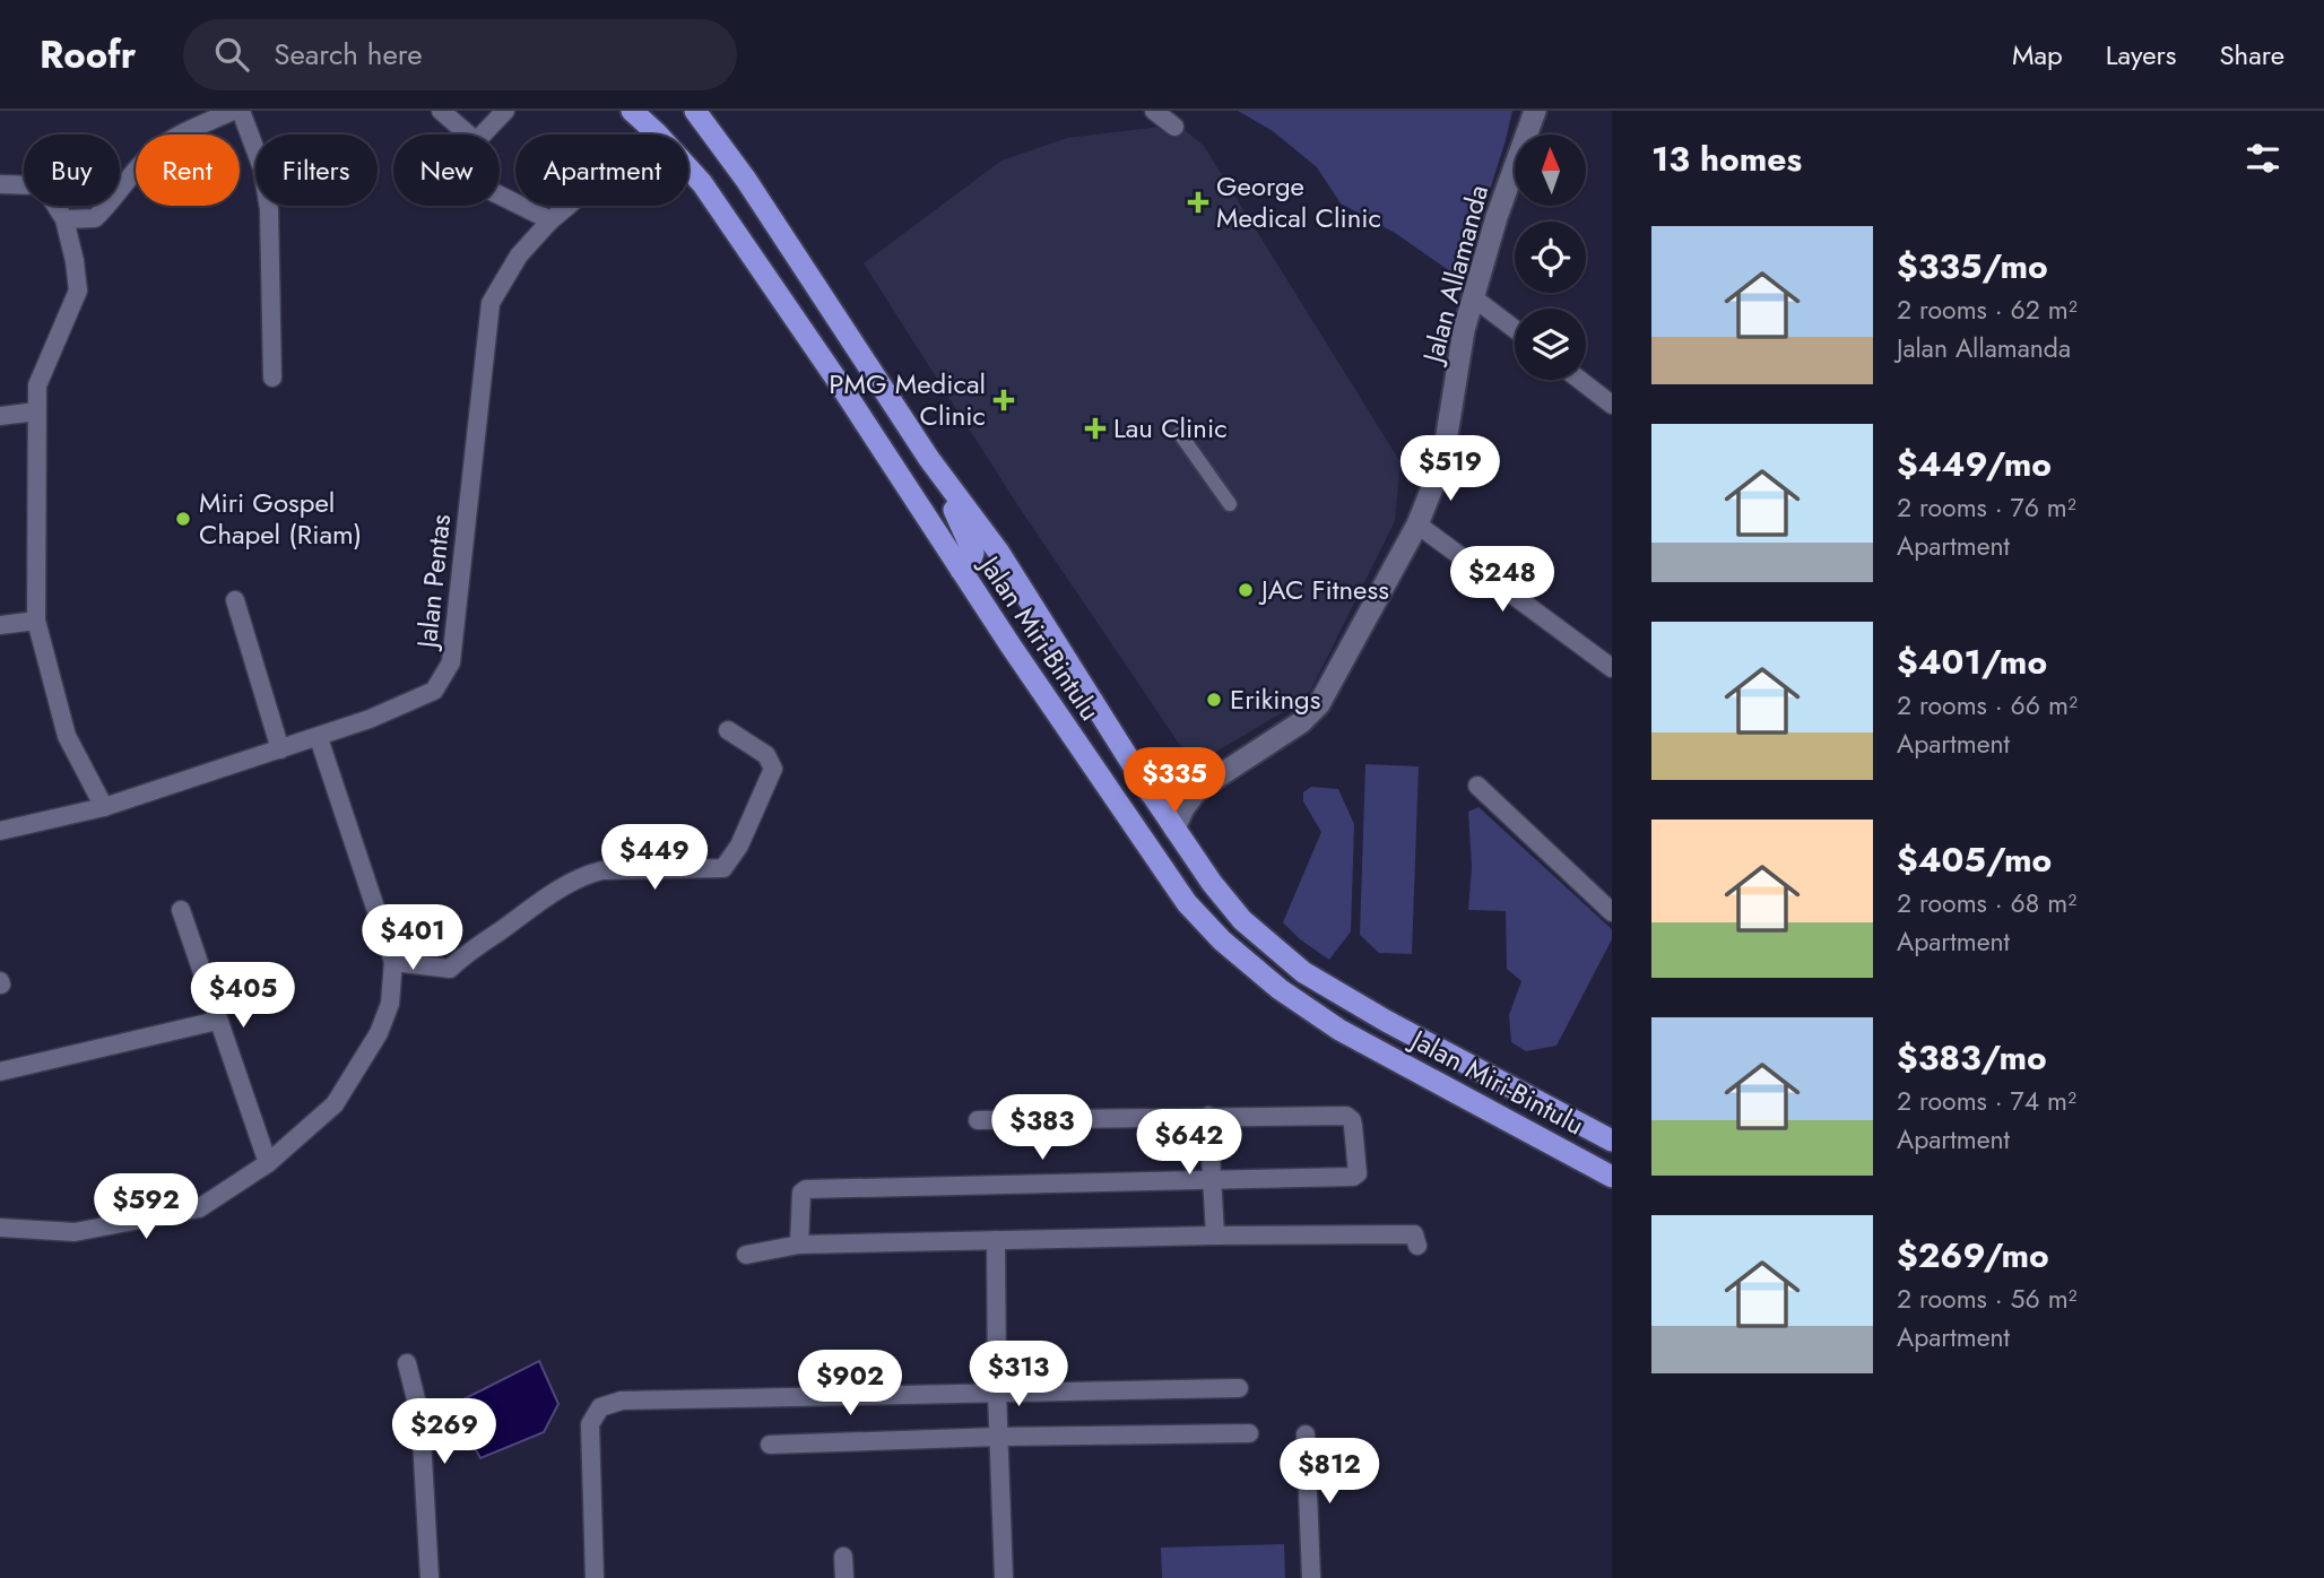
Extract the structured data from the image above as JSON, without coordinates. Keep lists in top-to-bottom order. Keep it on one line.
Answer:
{"streets":{"highway":["Jalan Miri-Bintulu"],"street":["Jalan Allamanda","Jalan Pentas"]},"crossings":[["Jalan Allamanda","Jalan Miri-Bintulu"],["Jalan Pentas","Jalan Miri-Bintulu"]],"places":{"health":["George Medical Clinic","PMG Medical Clinic","Lau Clinic"],"other":["Miri Gospel Chapel (Riam)","JAC Fitness","Erikings"]},"north":"top","page":{"header":"Roofr","search":"Search here","nav":["Map","Layers","Share"],"heading":"13 homes","chip":["Buy","Rent","Filters","New","Apartment"],"list":[{"name":"$335/mo","note":"2 rooms · 62 m² · Jalan Allamanda"},{"name":"$449/mo","note":"2 rooms · 76 m² · Apartment"},{"name":"$401/mo","note":"2 rooms · 66 m² · Apartment"},{"name":"$405/mo","note":"2 rooms · 68 m² · Apartment"},{"name":"$383/mo","note":"2 rooms · 74 m² · Apartment"},{"name":"$269/mo","note":"2 rooms · 56 m² · Apartment"}],"price":["$519","$248","$335","$449","$401","$405","$383","$642","$592","$313","$902","$269","$812"]}}
